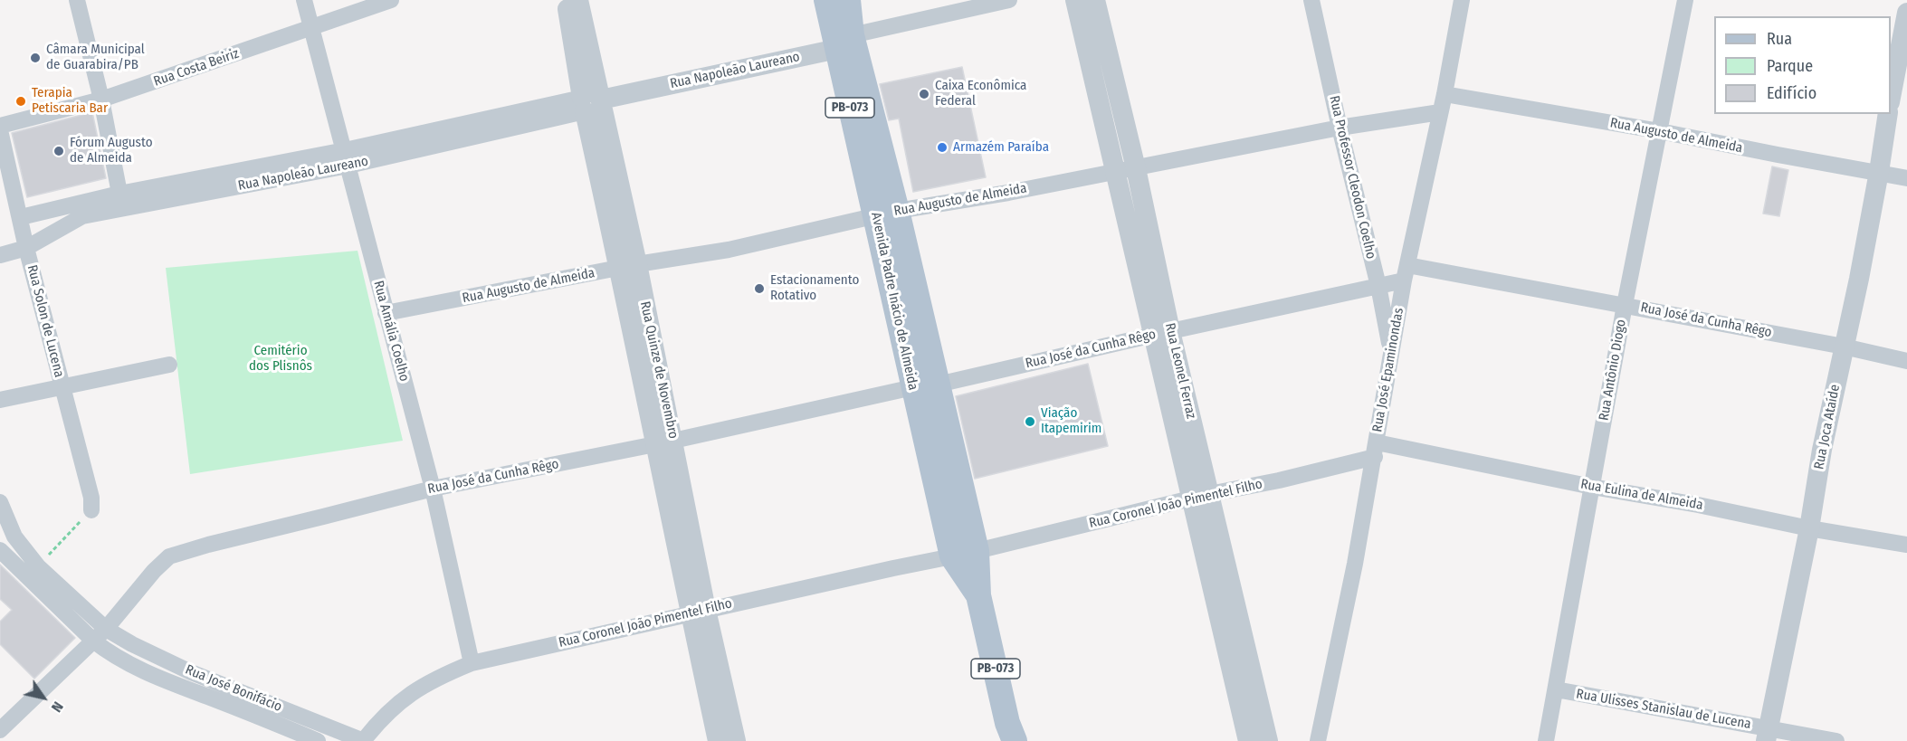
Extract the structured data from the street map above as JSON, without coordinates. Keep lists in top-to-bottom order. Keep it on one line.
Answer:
{"streets":{"main road":["PB-073","Avenida Padre Inácio de Almeida"],"street":["Rua Costa Beiriz","Rua Napoleão Laureano","Rua Augusto de Almeida","Rua Professor Cleodon Coelho","Rua José da Cunha Rêgo","Rua Solon de Lucena","Rua Amália Coelho","Rua Quinze de Novembro","Rua José Epaminondas","Rua Antônio Diogo","Rua Leonel Ferraz","Rua Joca Ataíde","Rua Eulina de Almeida","Rua Coronel João Pimentel Filho","Rua José Bonifácio","Rua Ulisses Stanislau de Lucena"]},"crossings":[["Rua Costa Beiriz","Rua Amália Coelho"],["Rua Napoleão Laureano","Avenida Padre Inácio de Almeida"],["Rua Napoleão Laureano","Rua Solon de Lucena"],["Rua Napoleão Laureano","Rua Amália Coelho"],["Rua Napoleão Laureano","Rua Quinze de Novembro"],["Rua Augusto de Almeida","Rua Professor Cleodon Coelho"],["Rua Augusto de Almeida","Avenida Padre Inácio de Almeida"],["Rua Augusto de Almeida","Rua Amália Coelho"],["Rua Augusto de Almeida","Rua Quinze de Novembro"],["Rua Augusto de Almeida","Rua José Epaminondas"],["Rua Augusto de Almeida","Rua Antônio Diogo"],["Rua Augusto de Almeida","Rua Leonel Ferraz"],["Rua Augusto de Almeida","Rua Joca Ataíde"],["Rua Professor Cleodon Coelho","Rua José da Cunha Rêgo"],["Rua Professor Cleodon Coelho","Rua José Epaminondas"],["Avenida Padre Inácio de Almeida","Rua José da Cunha Rêgo"],["Avenida Padre Inácio de Almeida","Rua Coronel João Pimentel Filho"],["Rua José da Cunha Rêgo","Rua Amália Coelho"],["Rua José da Cunha Rêgo","Rua Quinze de Novembro"],["Rua José da Cunha Rêgo","Rua José Epaminondas"],["Rua José da Cunha Rêgo","Rua Antônio Diogo"],["Rua José da Cunha Rêgo","Rua Leonel Ferraz"],["Rua José da Cunha Rêgo","Rua Joca Ataíde"],["Rua José da Cunha Rêgo","Rua José Bonifácio"],["Rua Amália Coelho","Rua Coronel João Pimentel Filho"],["Rua Quinze de Novembro","Rua Coronel João Pimentel Filho"],["Rua José Epaminondas","Rua Eulina de Almeida"],["Rua José Epaminondas","Rua Coronel João Pimentel Filho"],["Rua Antônio Diogo","Rua Eulina de Almeida"],["Rua Antônio Diogo","Rua Ulisses Stanislau de Lucena"],["Rua Leonel Ferraz","Rua Coronel João Pimentel Filho"],["Rua Joca Ataíde","Rua Eulina de Almeida"],["Rua Joca Ataíde","Rua Ulisses Stanislau de Lucena"],["Rua Eulina de Almeida","Rua Coronel João Pimentel Filho"],["Rua Coronel João Pimentel Filho","Rua José Bonifácio"]],"parks":["Cemitério dos Plisnôs"],"places":["Câmara Municipal de Guarabira/PB","Caixa Econômica Federal","Terapia Petiscaria Bar","Armazém Paraíba","Fórum Augusto de Almeida","Estacionamento Rotativo","Viação Itapemirim"],"legend":["Rua","Parque","Edifício"],"north":"bottom right"}
